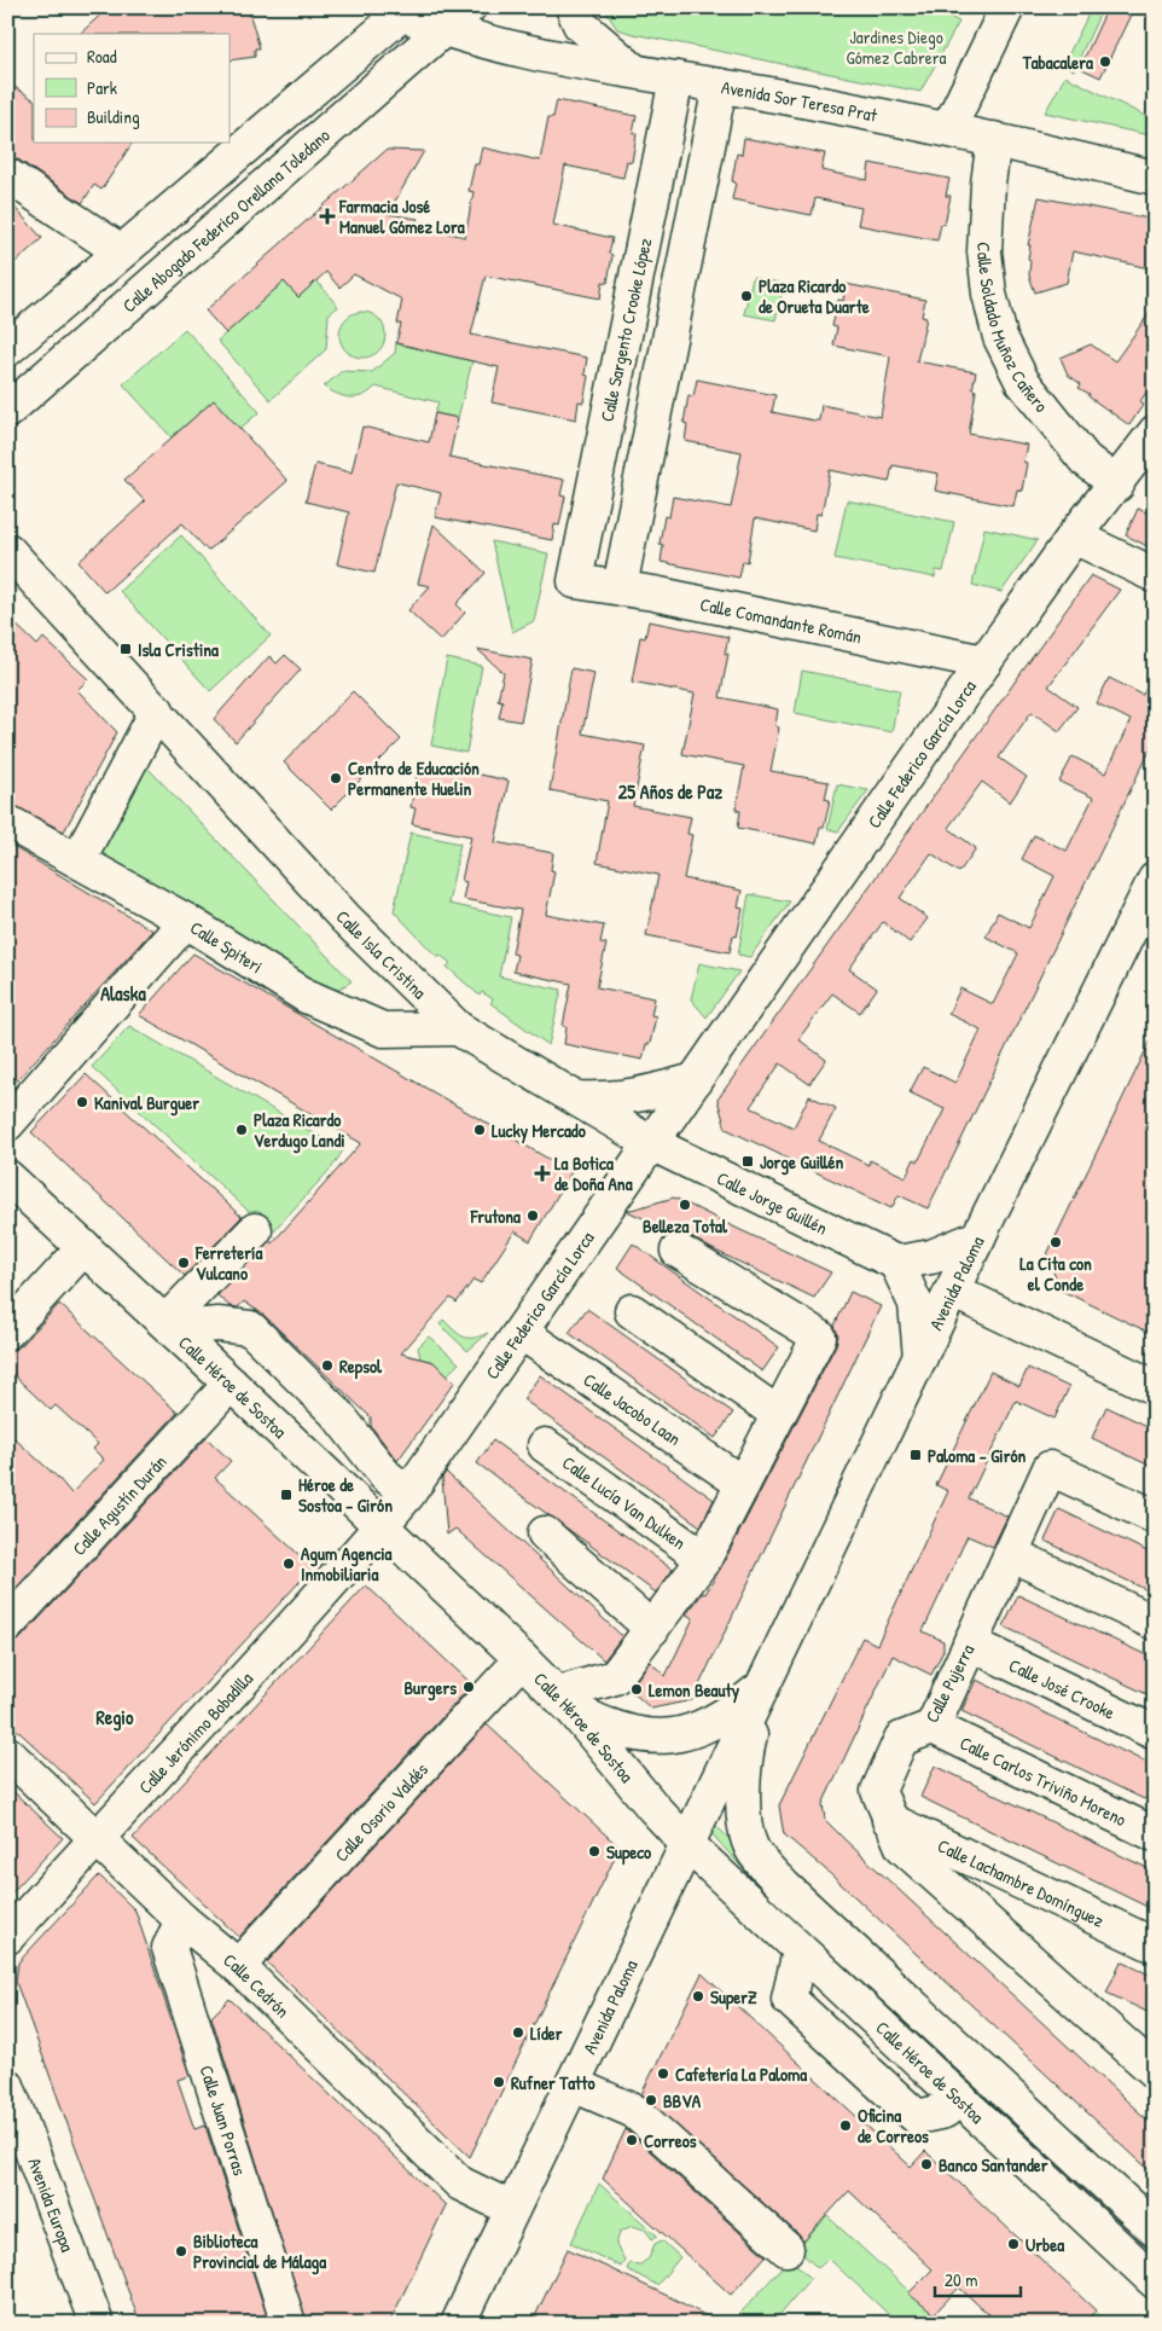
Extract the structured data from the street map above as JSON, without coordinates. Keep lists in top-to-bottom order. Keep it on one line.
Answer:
{"streets":{"street":["Avenida Sor Teresa Prat","Calle Abogado Federico Orellana Toledano","Calle Soldado Muñoz Cañero","Calle Sargento Crooke López","Calle Comandante Román","Calle Federico García Lorca","Calle Spiteri","Calle Isla Cristina","Calle Jorge Guillén","Avenida Paloma","Calle Héroe de Sostoa","Calle Jacobo Laan","Calle Lucía Van Dulken","Calle Agustín Durán","Calle Pujerra","Calle José Crooke","Calle Jerónimo Bobadilla","Calle Carlos Triviño Moreno","Calle Osorio Valdés","Calle Lachambre Domínguez","Calle Cedrón","Calle Juan Porras","Avenida Europa"]},"crossings":[["Avenida Sor Teresa Prat","Calle Abogado Federico Orellana Toledano"],["Avenida Sor Teresa Prat","Calle Soldado Muñoz Cañero"],["Avenida Sor Teresa Prat","Calle Sargento Crooke López"],["Calle Soldado Muñoz Cañero","Calle Federico García Lorca"],["Calle Sargento Crooke López","Calle Comandante Román"],["Calle Comandante Román","Calle Federico García Lorca"],["Calle Federico García Lorca","Calle Isla Cristina"],["Calle Federico García Lorca","Calle Jorge Guillén"],["Calle Federico García Lorca","Calle Héroe de Sostoa"],["Calle Federico García Lorca","Calle Jacobo Laan"],["Calle Federico García Lorca","Calle Jerónimo Bobadilla"],["Calle Spiteri","Calle Isla Cristina"],["Calle Isla Cristina","Calle Jorge Guillén"],["Avenida Paloma","Calle Héroe de Sostoa"],["Avenida Paloma","Calle Cedrón"],["Calle Héroe de Sostoa","Calle Agustín Durán"],["Calle Héroe de Sostoa","Calle Jerónimo Bobadilla"],["Calle Héroe de Sostoa","Calle Osorio Valdés"],["Calle Pujerra","Calle José Crooke"],["Calle Pujerra","Calle Carlos Triviño Moreno"],["Calle Pujerra","Calle Lachambre Domínguez"],["Calle Jerónimo Bobadilla","Calle Cedrón"],["Calle Osorio Valdés","Calle Cedrón"],["Calle Cedrón","Calle Juan Porras"]],"districts":["25 Años de Paz","Alaska","Regio"],"parks":["Jardines Diego Gómez Cabrera"],"places":{"other":["Tabacalera","Plaza Ricardo de Orueta Duarte","Centro de Educación Permanente Huelin","Kanival Burguer","Plaza Ricardo Verdugo Landi","Lucky Mercado","Belleza Total","Frutona","La Cita con el Conde","Ferretería Vulcano","Repsol","Agum Agencia Inmobiliaria","Burgers","Lemon Beauty","Supeco","SuperZ","Líder","Cafetería La Paloma","Rufner Tatto","BBVA","Oficina de Correos","Correos","Banco Santander","Urbea","Biblioteca Provincial de Málaga"],"health":["Farmacia José Manuel Gómez Lora","La Botica de Doña Ana"],"transit":["Isla Cristina","Jorge Guillén","Paloma - Girón","Héroe de Sostoa - Girón"]},"legend":["Road","Park","Building"],"scale_bar":"20 m"}
